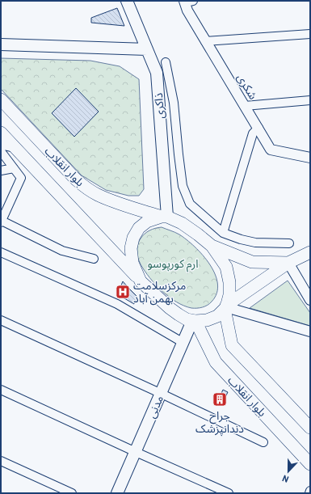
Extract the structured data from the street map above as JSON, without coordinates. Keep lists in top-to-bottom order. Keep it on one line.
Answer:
{"streets":{"main road":["ذاکری","بلوار انقلاب","مدنی"],"street":["شکری"]},"crossings":[["ذاکری","بلوار انقلاب"],["ذاکری","مدنی"],["بلوار انقلاب","مدنی"]],"parks":["ارم کورپوسو"],"places":{"hospital":["مرکزسلامت بهمن آباد"],"building":["جراح دندانپزشک"]},"north":"bottom"}
